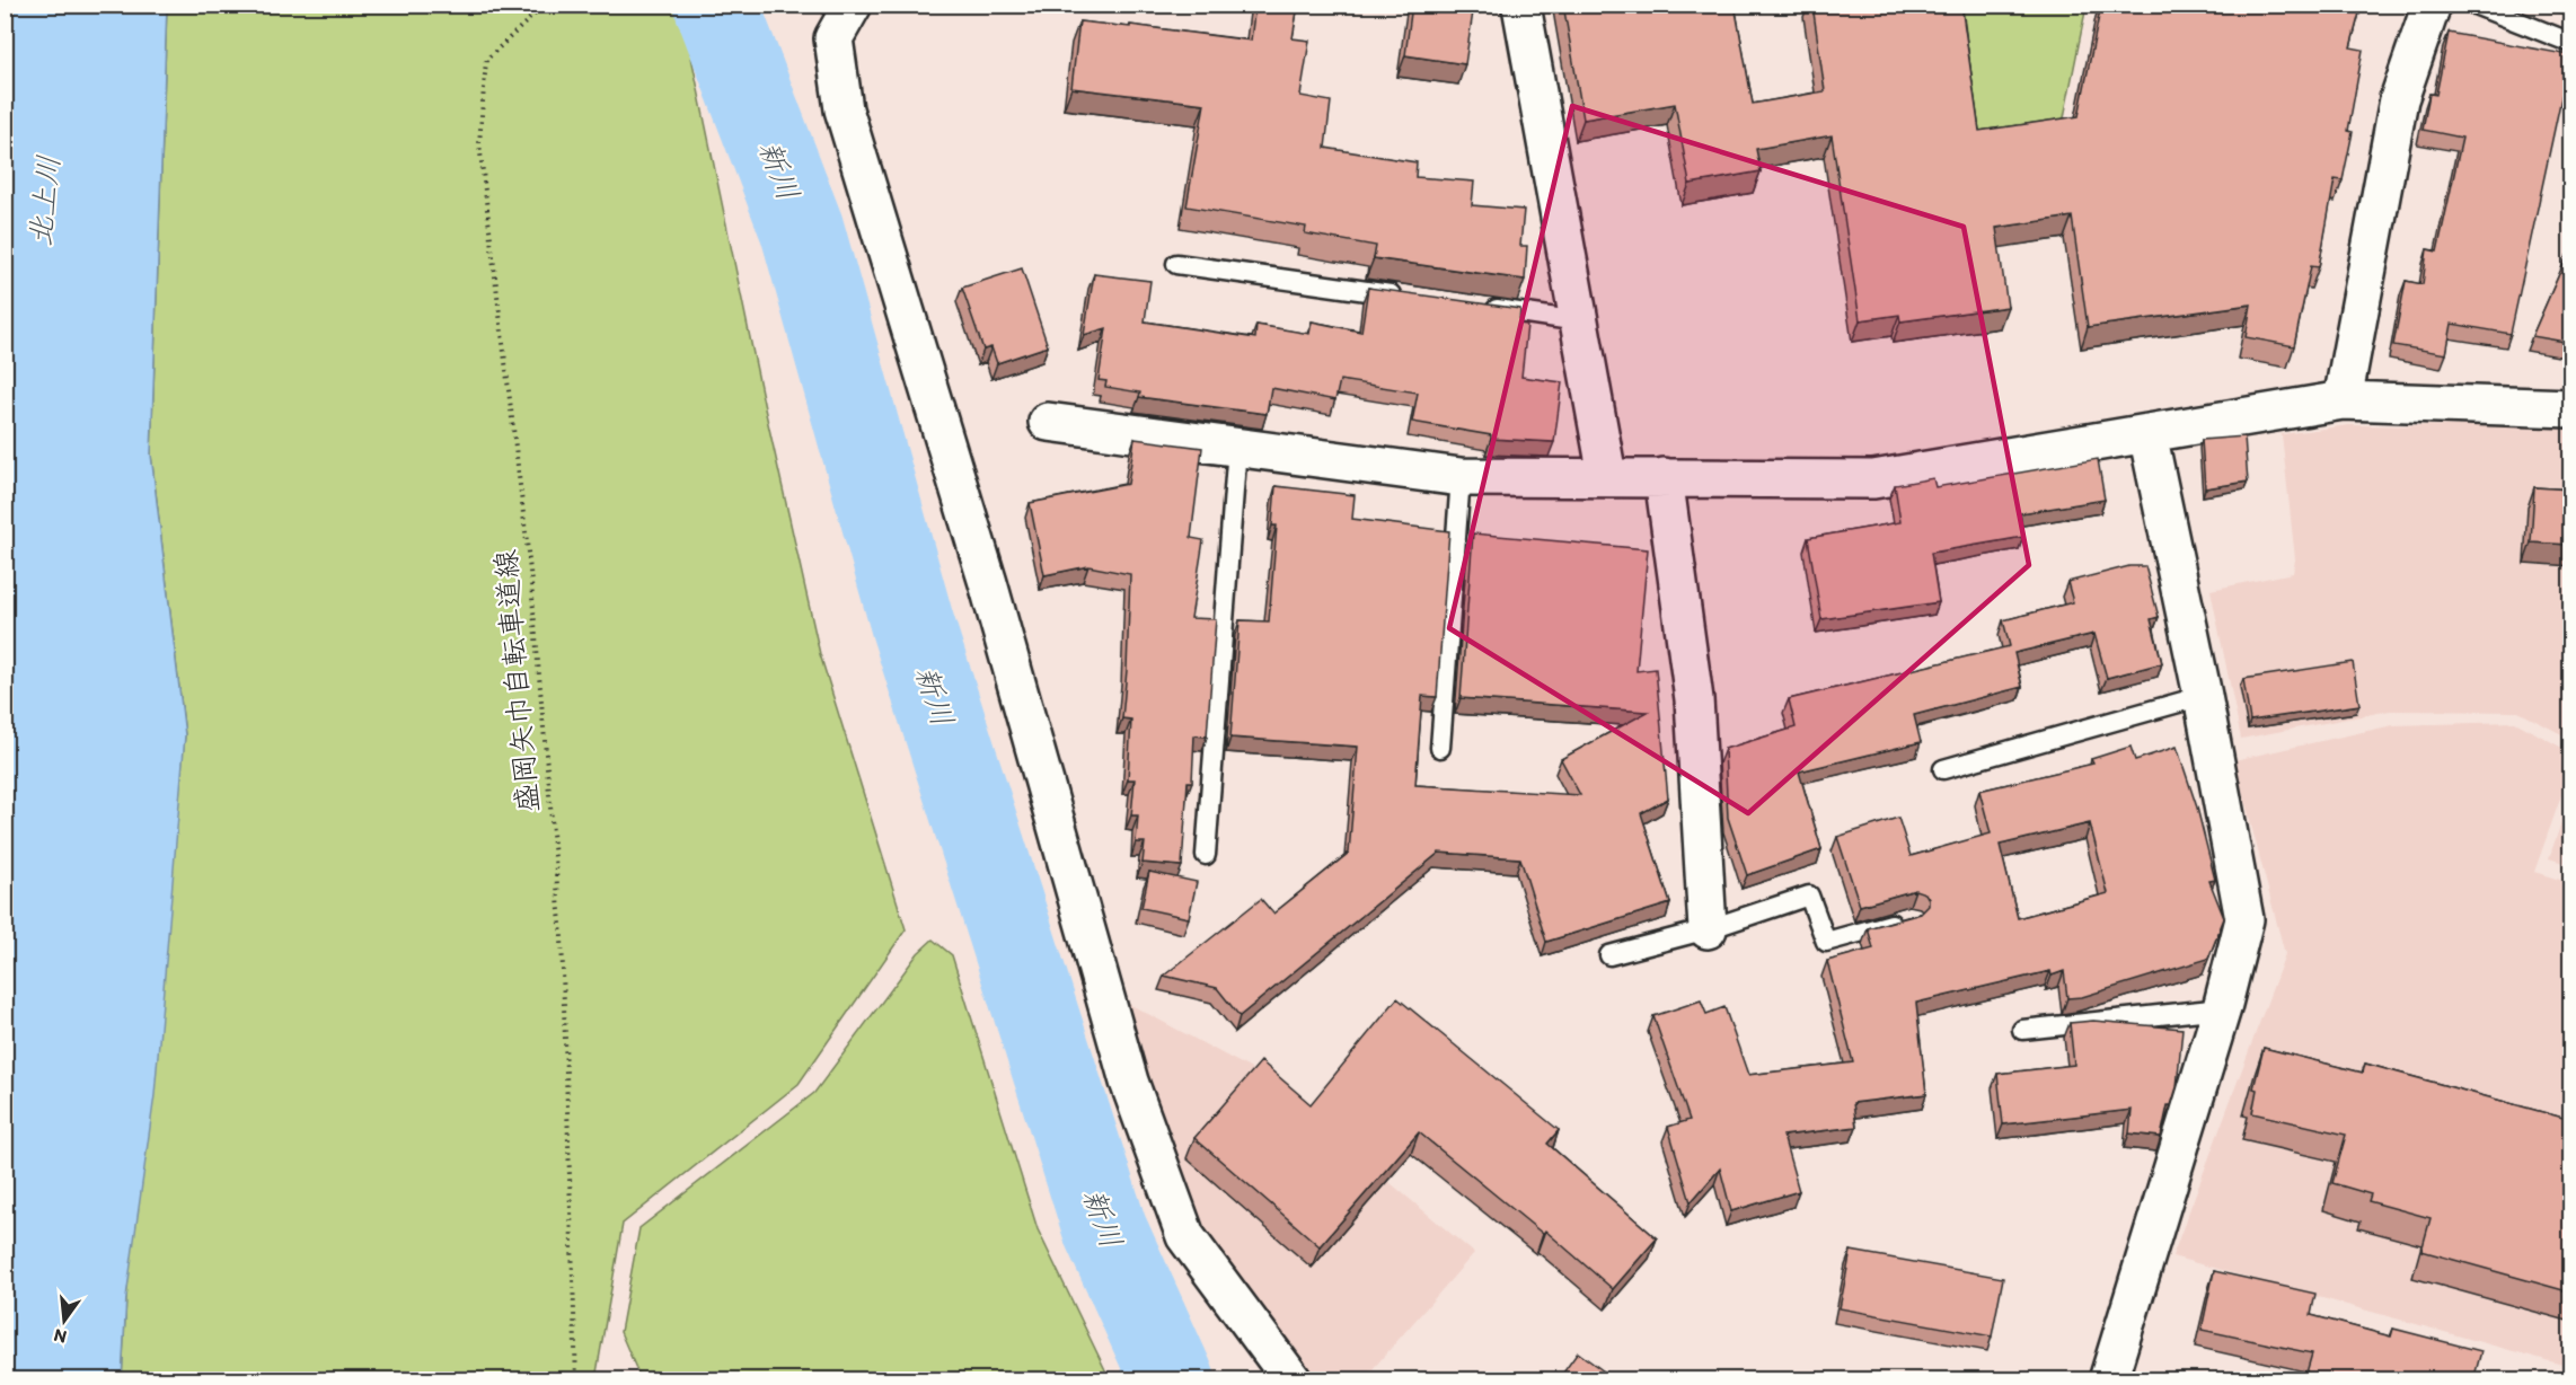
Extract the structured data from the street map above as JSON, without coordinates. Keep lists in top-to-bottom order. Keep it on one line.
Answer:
{"streets":{"path":["盛岡矢巾自転車道線"]},"water":["新川","北上川"],"north":"bottom"}
